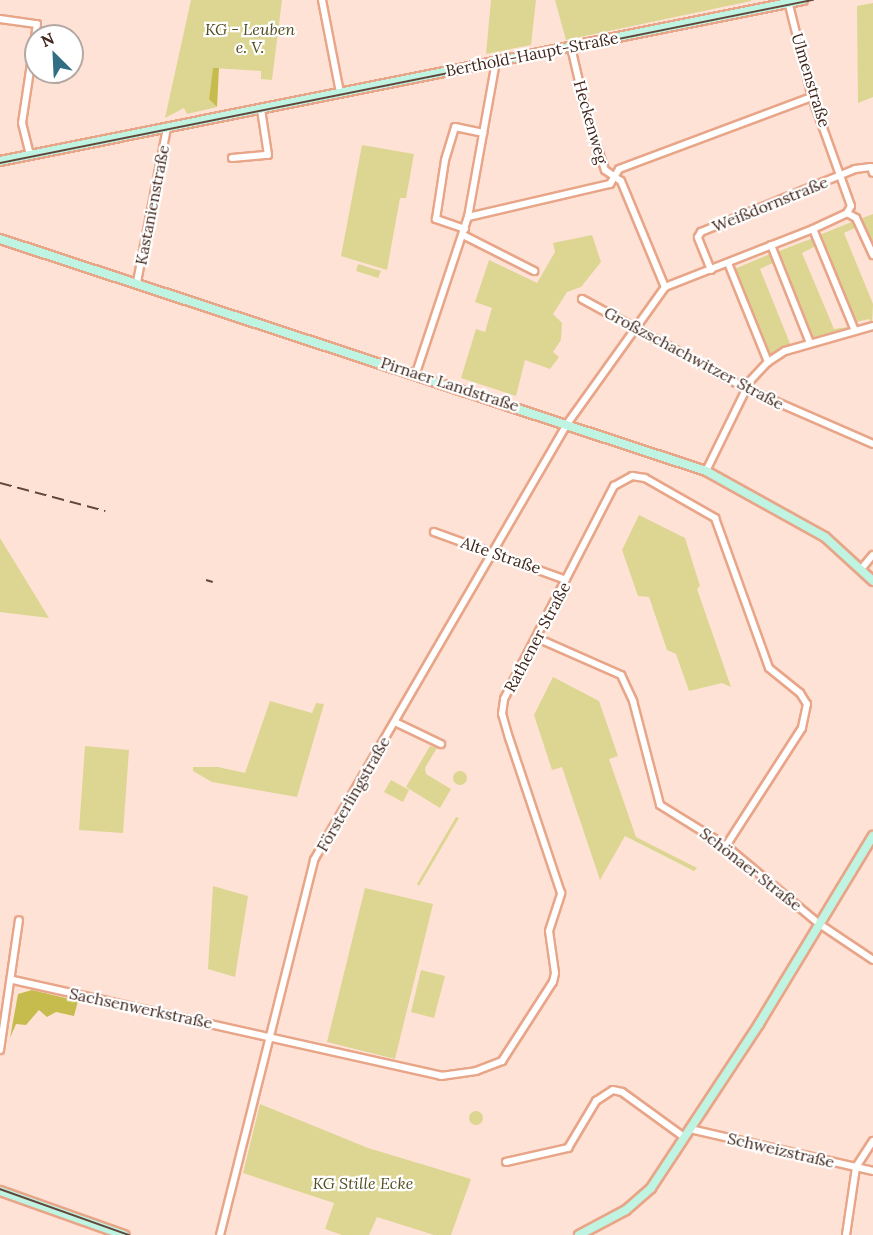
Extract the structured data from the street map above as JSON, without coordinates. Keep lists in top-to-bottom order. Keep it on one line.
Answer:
{"streets":{"street":["Berthold-Haupt-Straße","Ulmenstraße","Heckenweg","Weißdornstraße","Kastanienstraße","Großzschachwitzer Straße","Pirnaer Landstraße","Alte Straße","Rathener Straße","Försterlingstraße","Schönaer Straße","Sachsenwerkstraße","Schweizstraße"]},"crossings":[["Berthold-Haupt-Straße","Ulmenstraße"],["Berthold-Haupt-Straße","Heckenweg"],["Berthold-Haupt-Straße","Kastanienstraße"],["Ulmenstraße","Weißdornstraße"],["Kastanienstraße","Pirnaer Landstraße"],["Pirnaer Landstraße","Försterlingstraße"],["Alte Straße","Rathener Straße"],["Alte Straße","Försterlingstraße"],["Rathener Straße","Försterlingstraße"],["Rathener Straße","Schönaer Straße"],["Rathener Straße","Sachsenwerkstraße"],["Försterlingstraße","Sachsenwerkstraße"]],"parks":["KG - Leuben e. V.","KG Stille Ecke"],"north":"top left"}
